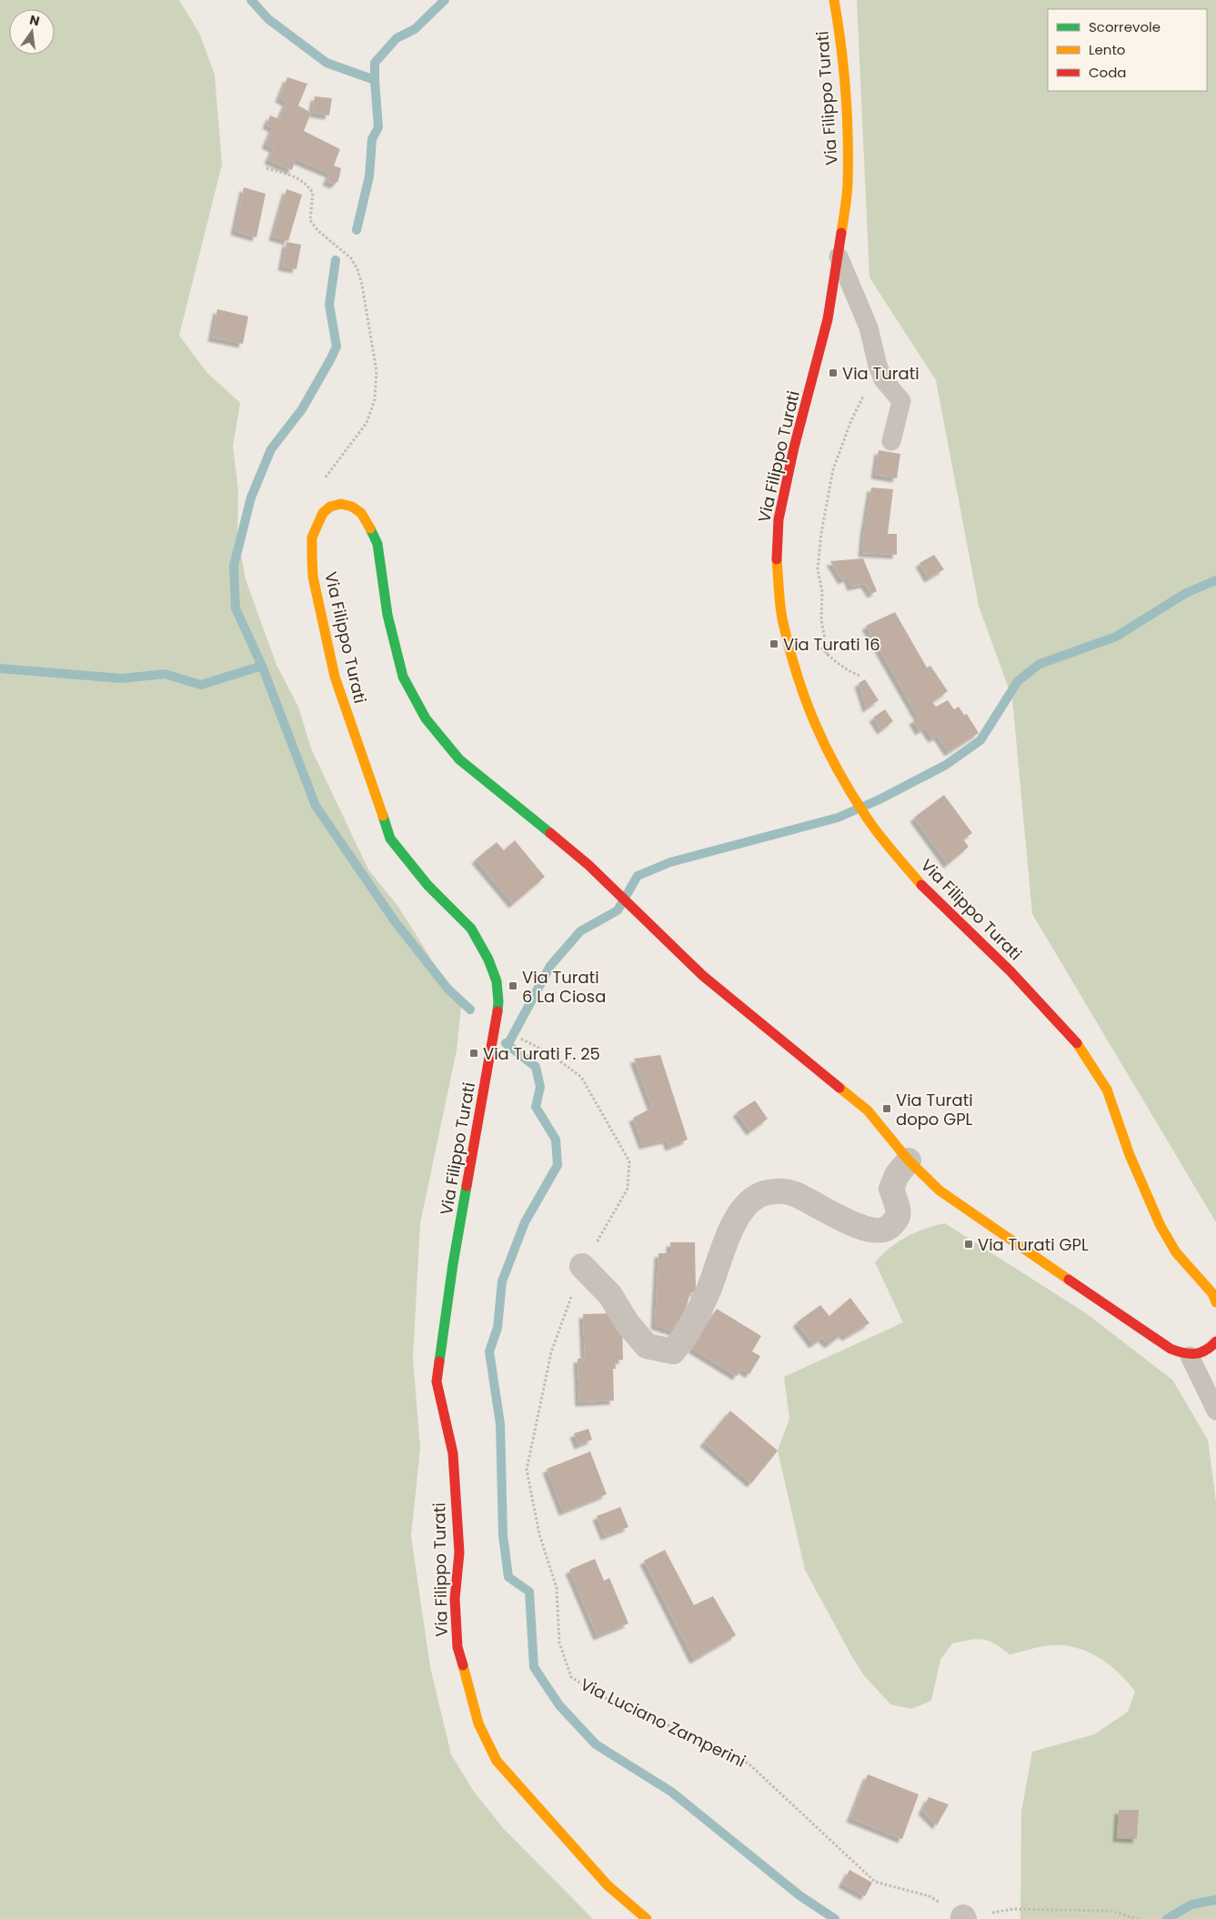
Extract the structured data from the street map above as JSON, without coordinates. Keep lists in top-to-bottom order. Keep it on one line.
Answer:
{"streets":{"main road":["Via Filippo Turati"],"path":["Via Luciano Zamperini"]},"crossings":[["Via Filippo Turati","Via Luciano Zamperini"]],"places":{"transit":["Via Turati","Via Turati 16","Via Turati 6 La Ciosa","Via Turati F. 25","Via Turati dopo GPL","Via Turati GPL"]},"legend":["Scorrevole","Lento","Coda"],"north":"top"}
